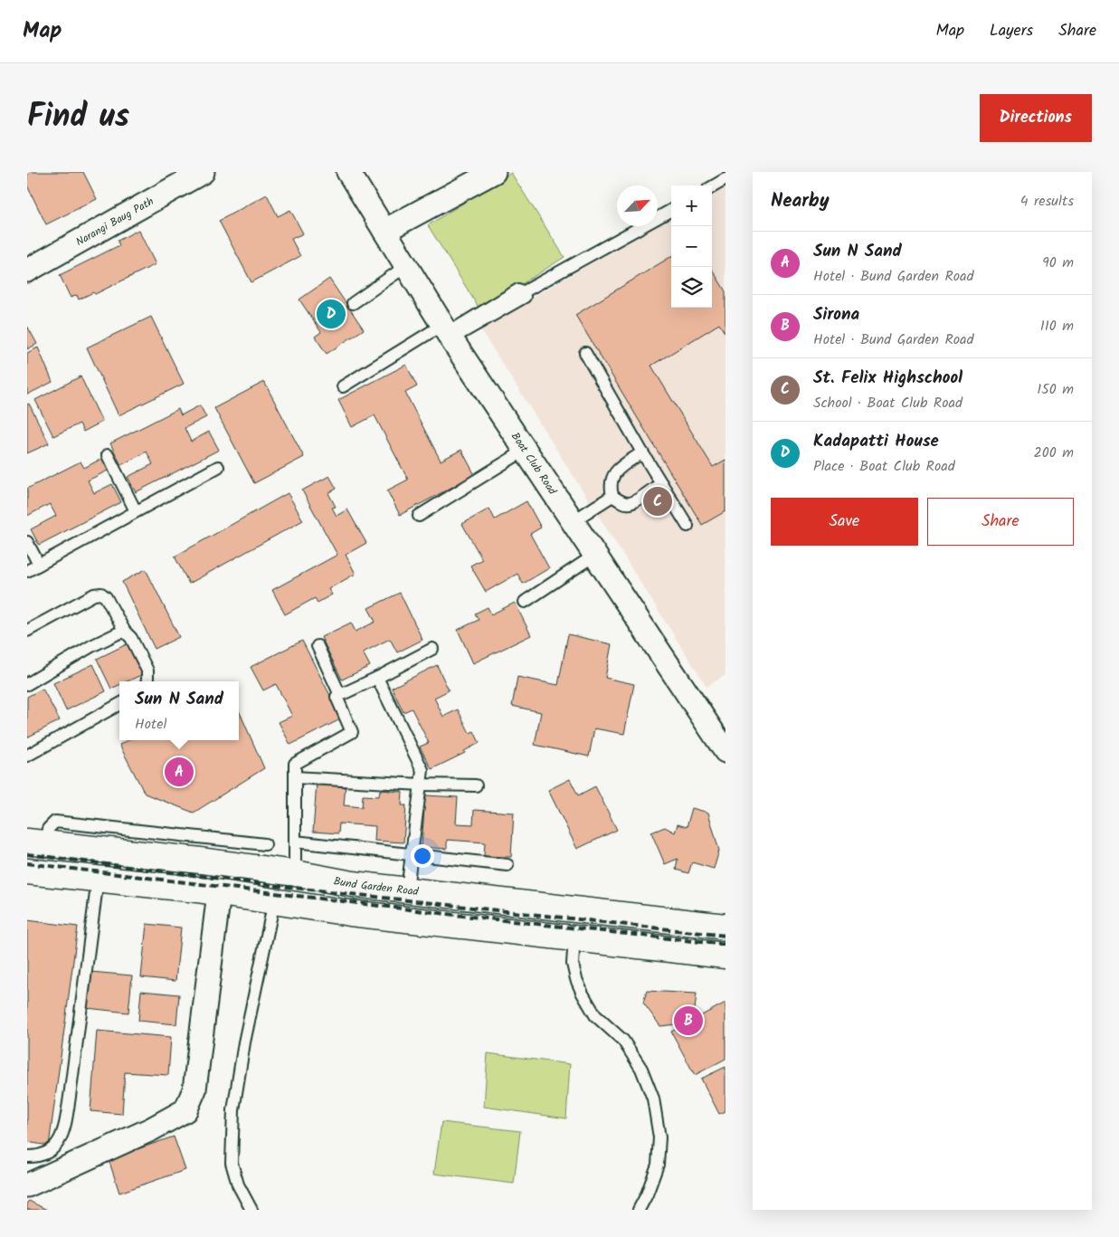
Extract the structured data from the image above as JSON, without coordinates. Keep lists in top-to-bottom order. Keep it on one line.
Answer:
{"streets":{"highway":["Bund Garden Road"],"street":["Narangi Baug Path","Boat Club Road"]},"north":"top right","page":{"header":"Map","nav":["Map","Layers","Share"],"title":"Find us","buttons":["Directions",["Save","Share"]],"heading":["Nearby","4 results"],"map_buttons":["+","−"],"list":[{"mark":"A","name":"Sun N Sand","note":"Hotel · Bund Garden Road","value":"90 m"},{"mark":"B","name":"Sirona","note":"Hotel · Bund Garden Road","value":"110 m"},{"mark":"C","name":"St. Felix Highschool","note":"School · Boat Club Road","value":"150 m"},{"mark":"D","name":"Kadapatti House","note":"Place · Boat Club Road","value":"200 m"}],"pins":["D","C","A","B"],"popup":["Sun N Sand","Hotel"]}}
